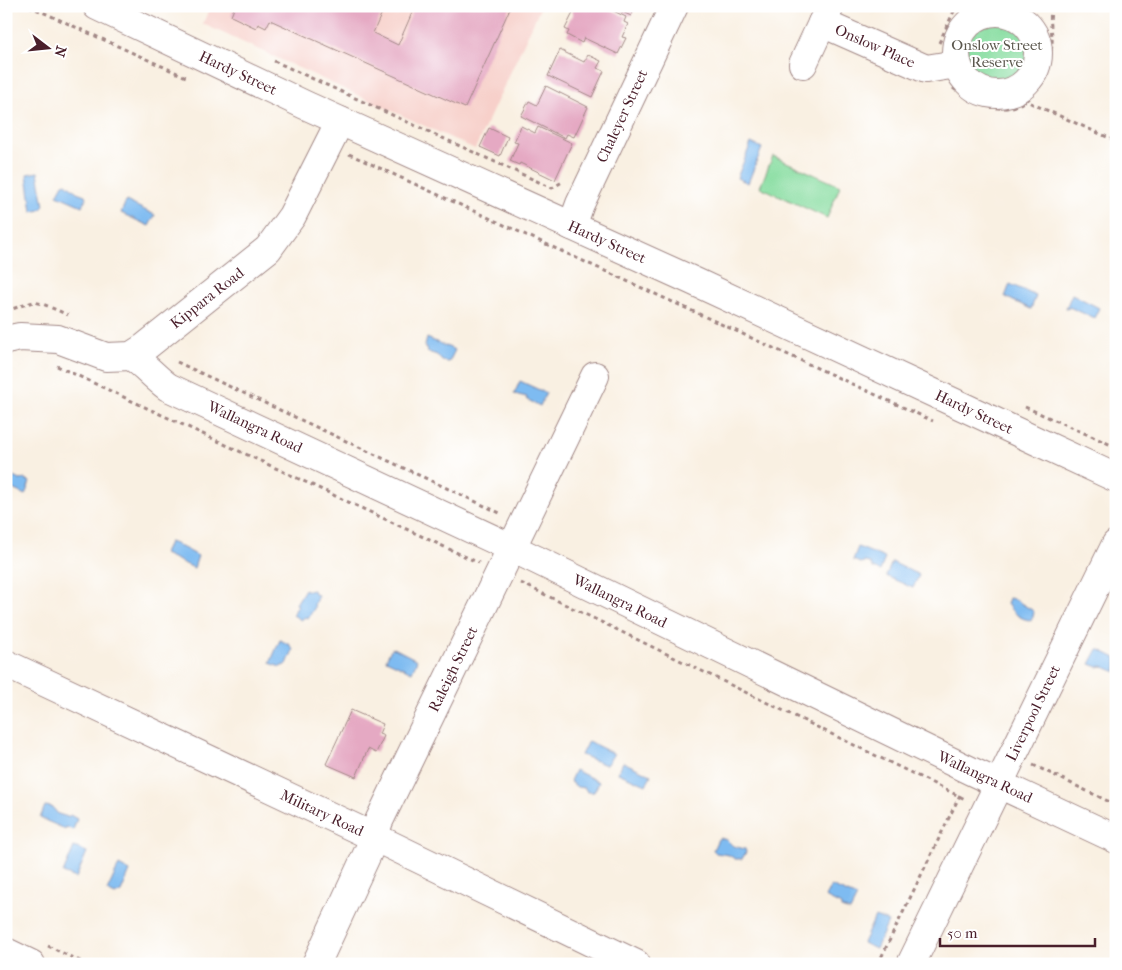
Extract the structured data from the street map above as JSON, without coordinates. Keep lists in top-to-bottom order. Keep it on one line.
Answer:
{"streets":{"street":["Onslow Place","Hardy Street","Chaleyer Street","Kippara Road","Wallangra Road","Raleigh Street","Liverpool Street","Military Road"]},"crossings":[["Hardy Street","Chaleyer Street"],["Hardy Street","Kippara Road"],["Kippara Road","Wallangra Road"],["Wallangra Road","Raleigh Street"],["Wallangra Road","Liverpool Street"],["Raleigh Street","Military Road"]],"parks":["Onslow Street Reserve"],"scale_bar":"50 m","north":"right"}
